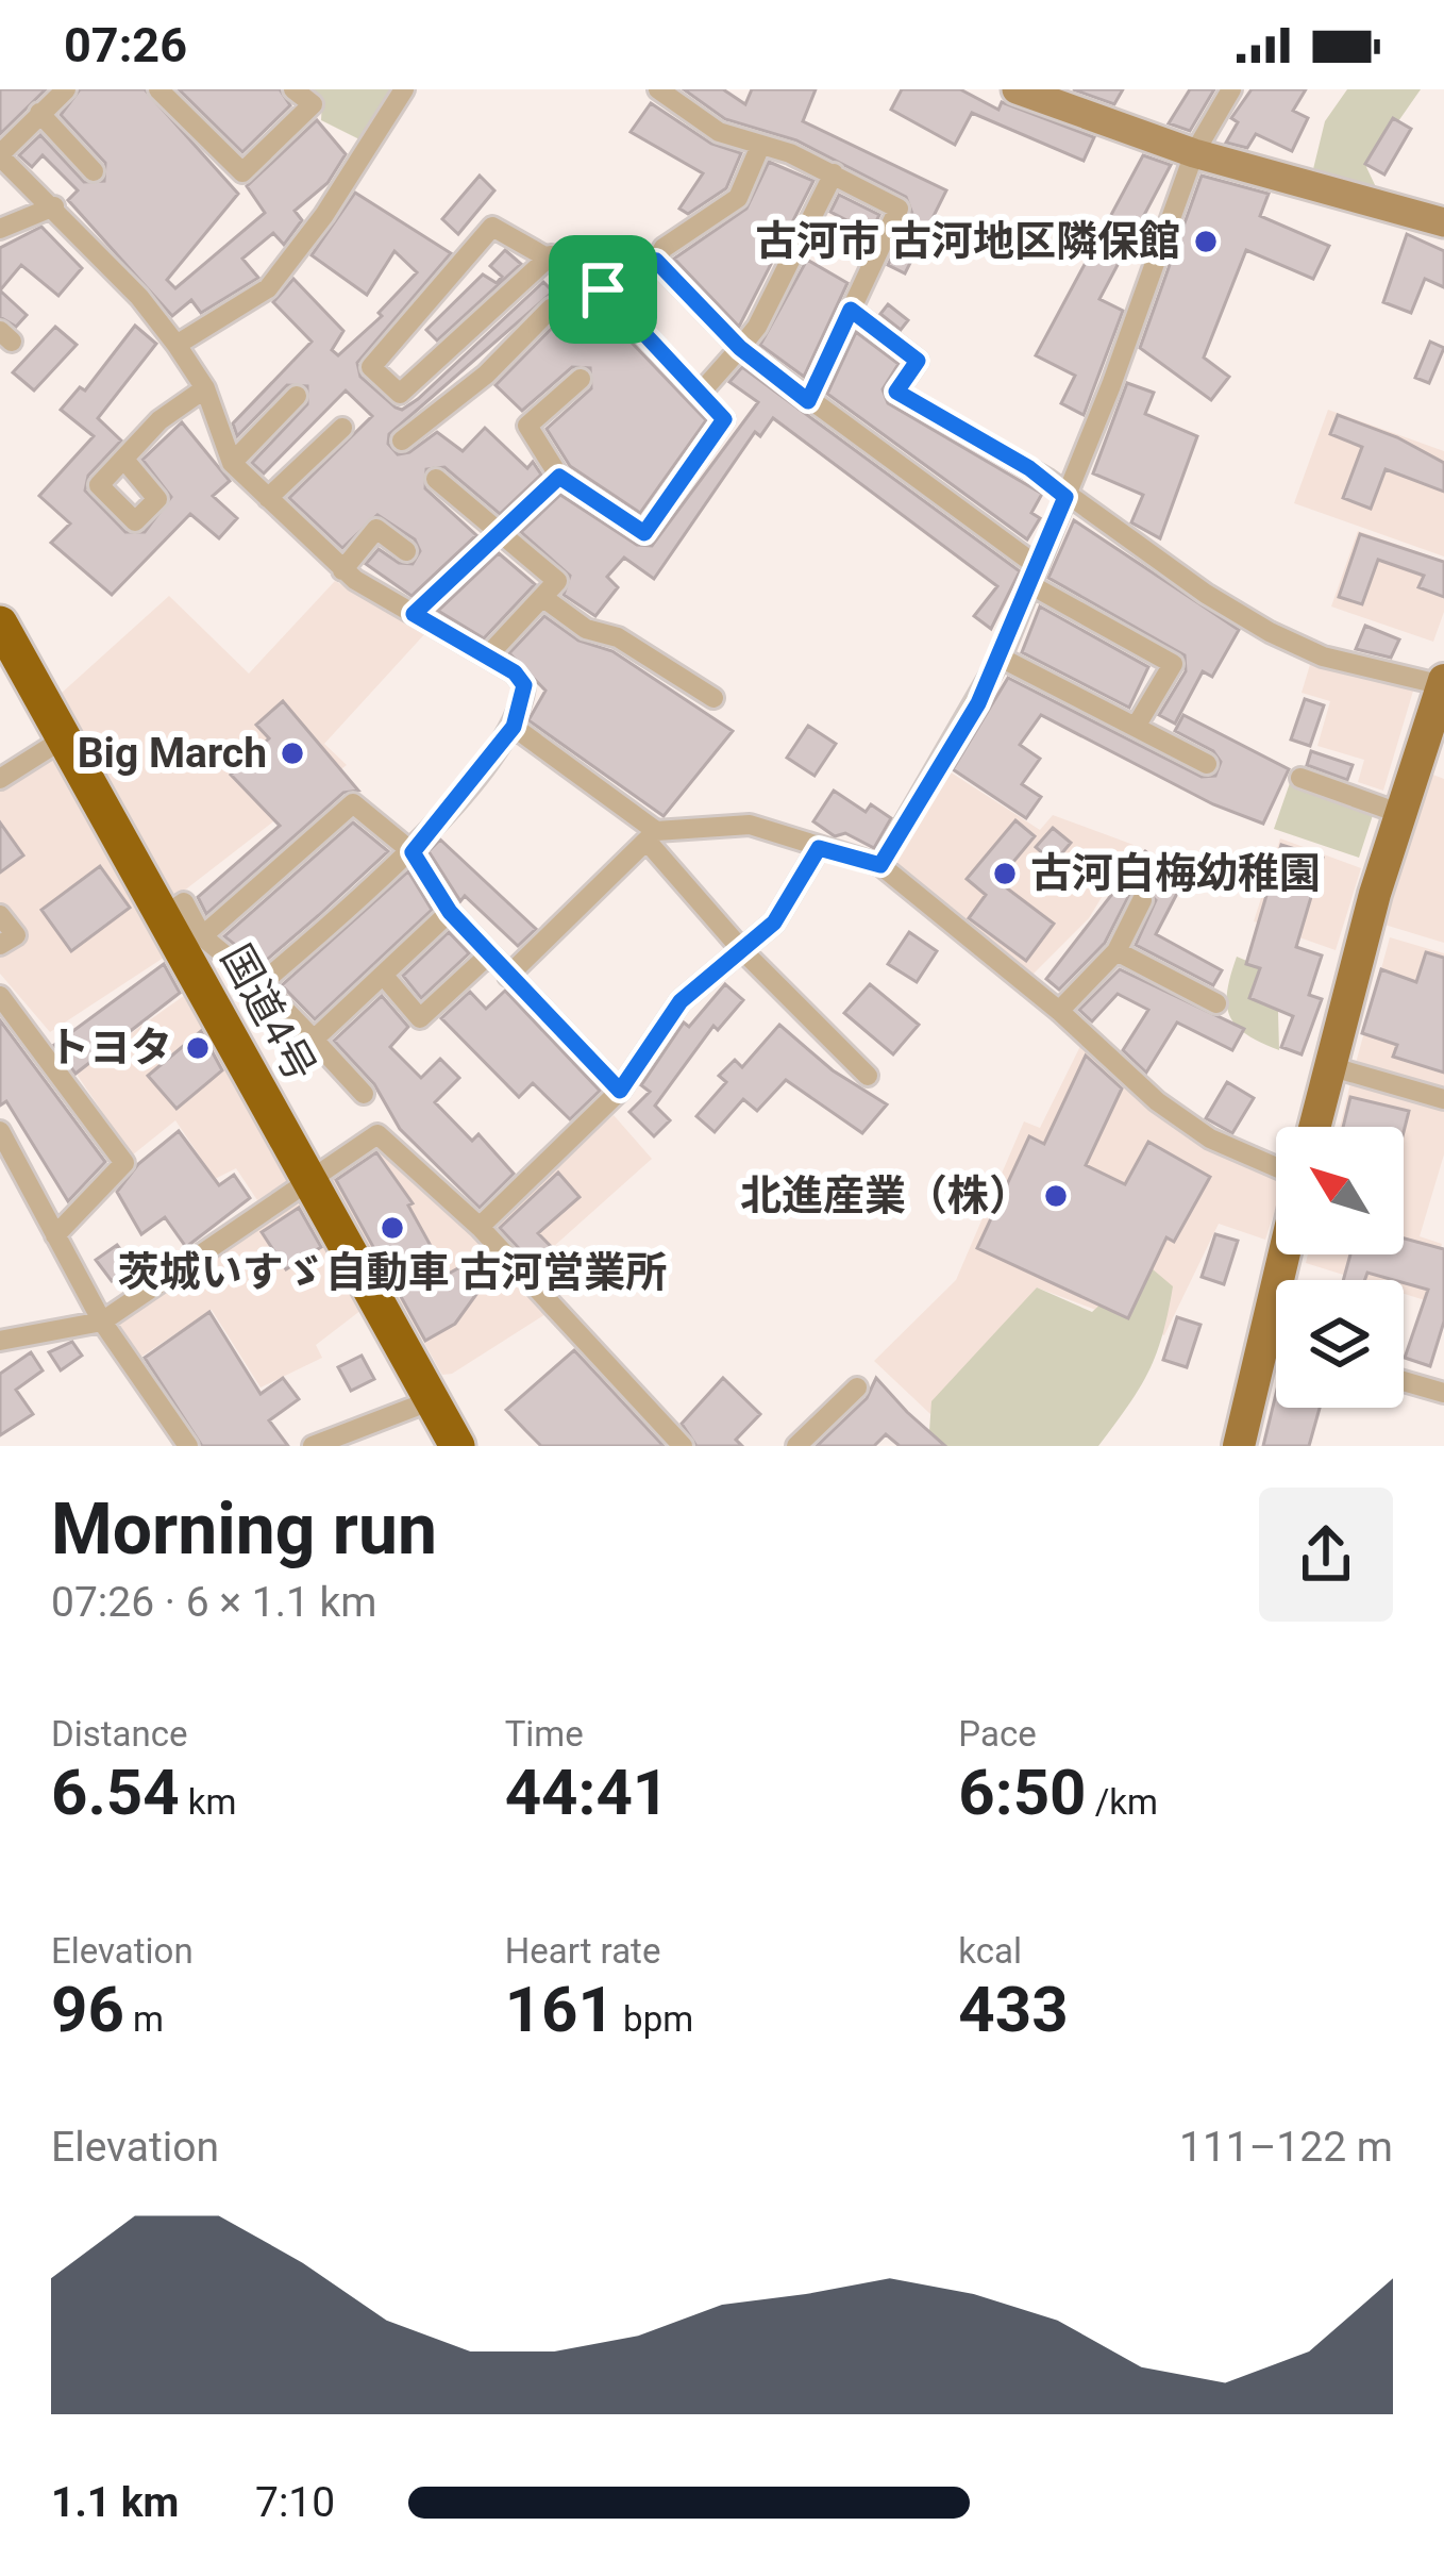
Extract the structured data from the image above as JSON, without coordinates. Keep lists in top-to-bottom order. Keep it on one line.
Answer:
{"streets":{"highway":["国道4号"]},"places":["古河市 古河地区隣保館","Big March","古河白梅幼稚園","トヨタ","北進産業（株）","茨城いすゞ自動車 古河営業所"],"north":"top left","page":{"status":"07:26","heading":["Morning run","07:26 · 6 × 1.1 km"],"stats":[["Distance","6.54 km"],["Time","44:41"],["Pace","6:50 /km"],["Elevation","96 m"],["Heart rate","161 bpm"],["kcal","433"]],"chart":["Elevation","111–122 m"],"list":[{"name":"1.1 km","note":"7:10"}]}}
